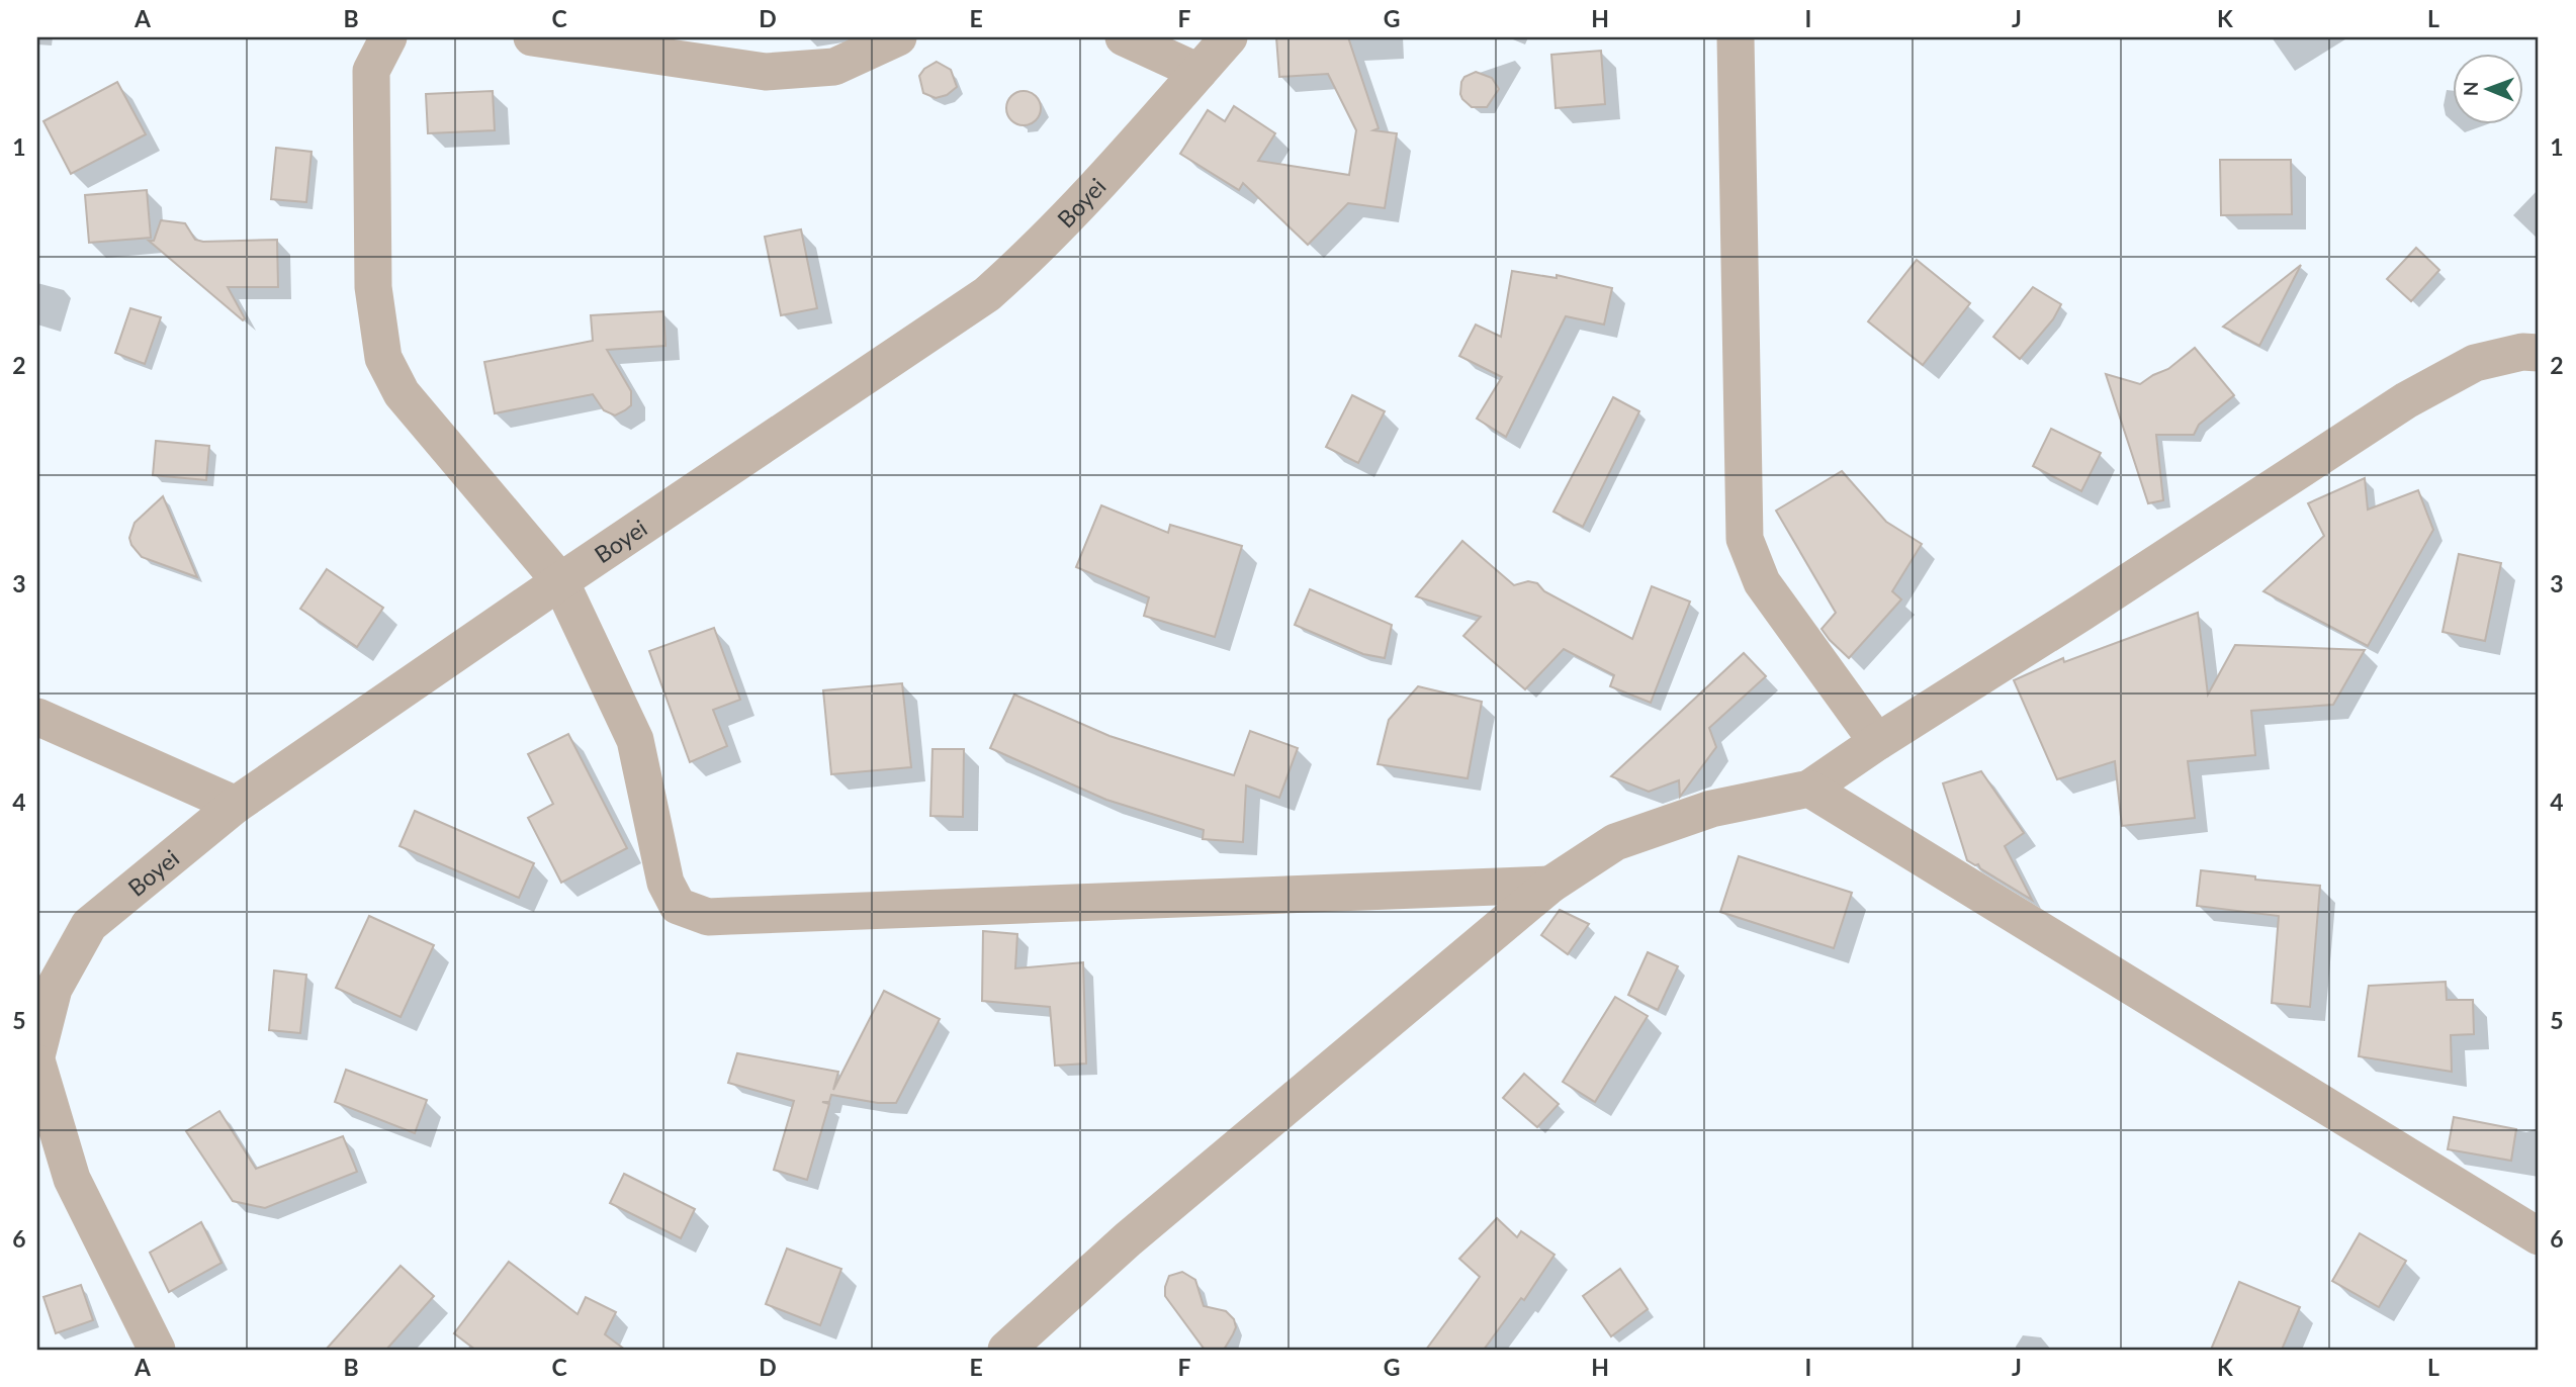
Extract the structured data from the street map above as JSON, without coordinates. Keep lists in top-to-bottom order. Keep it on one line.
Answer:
{"streets":{"street":["Boyei"]},"north":"left","grid":{"columns":["A","B","C","D","E","F","G","H","I","J","K","L"],"rows":["1","2","3","4","5","6"]}}
